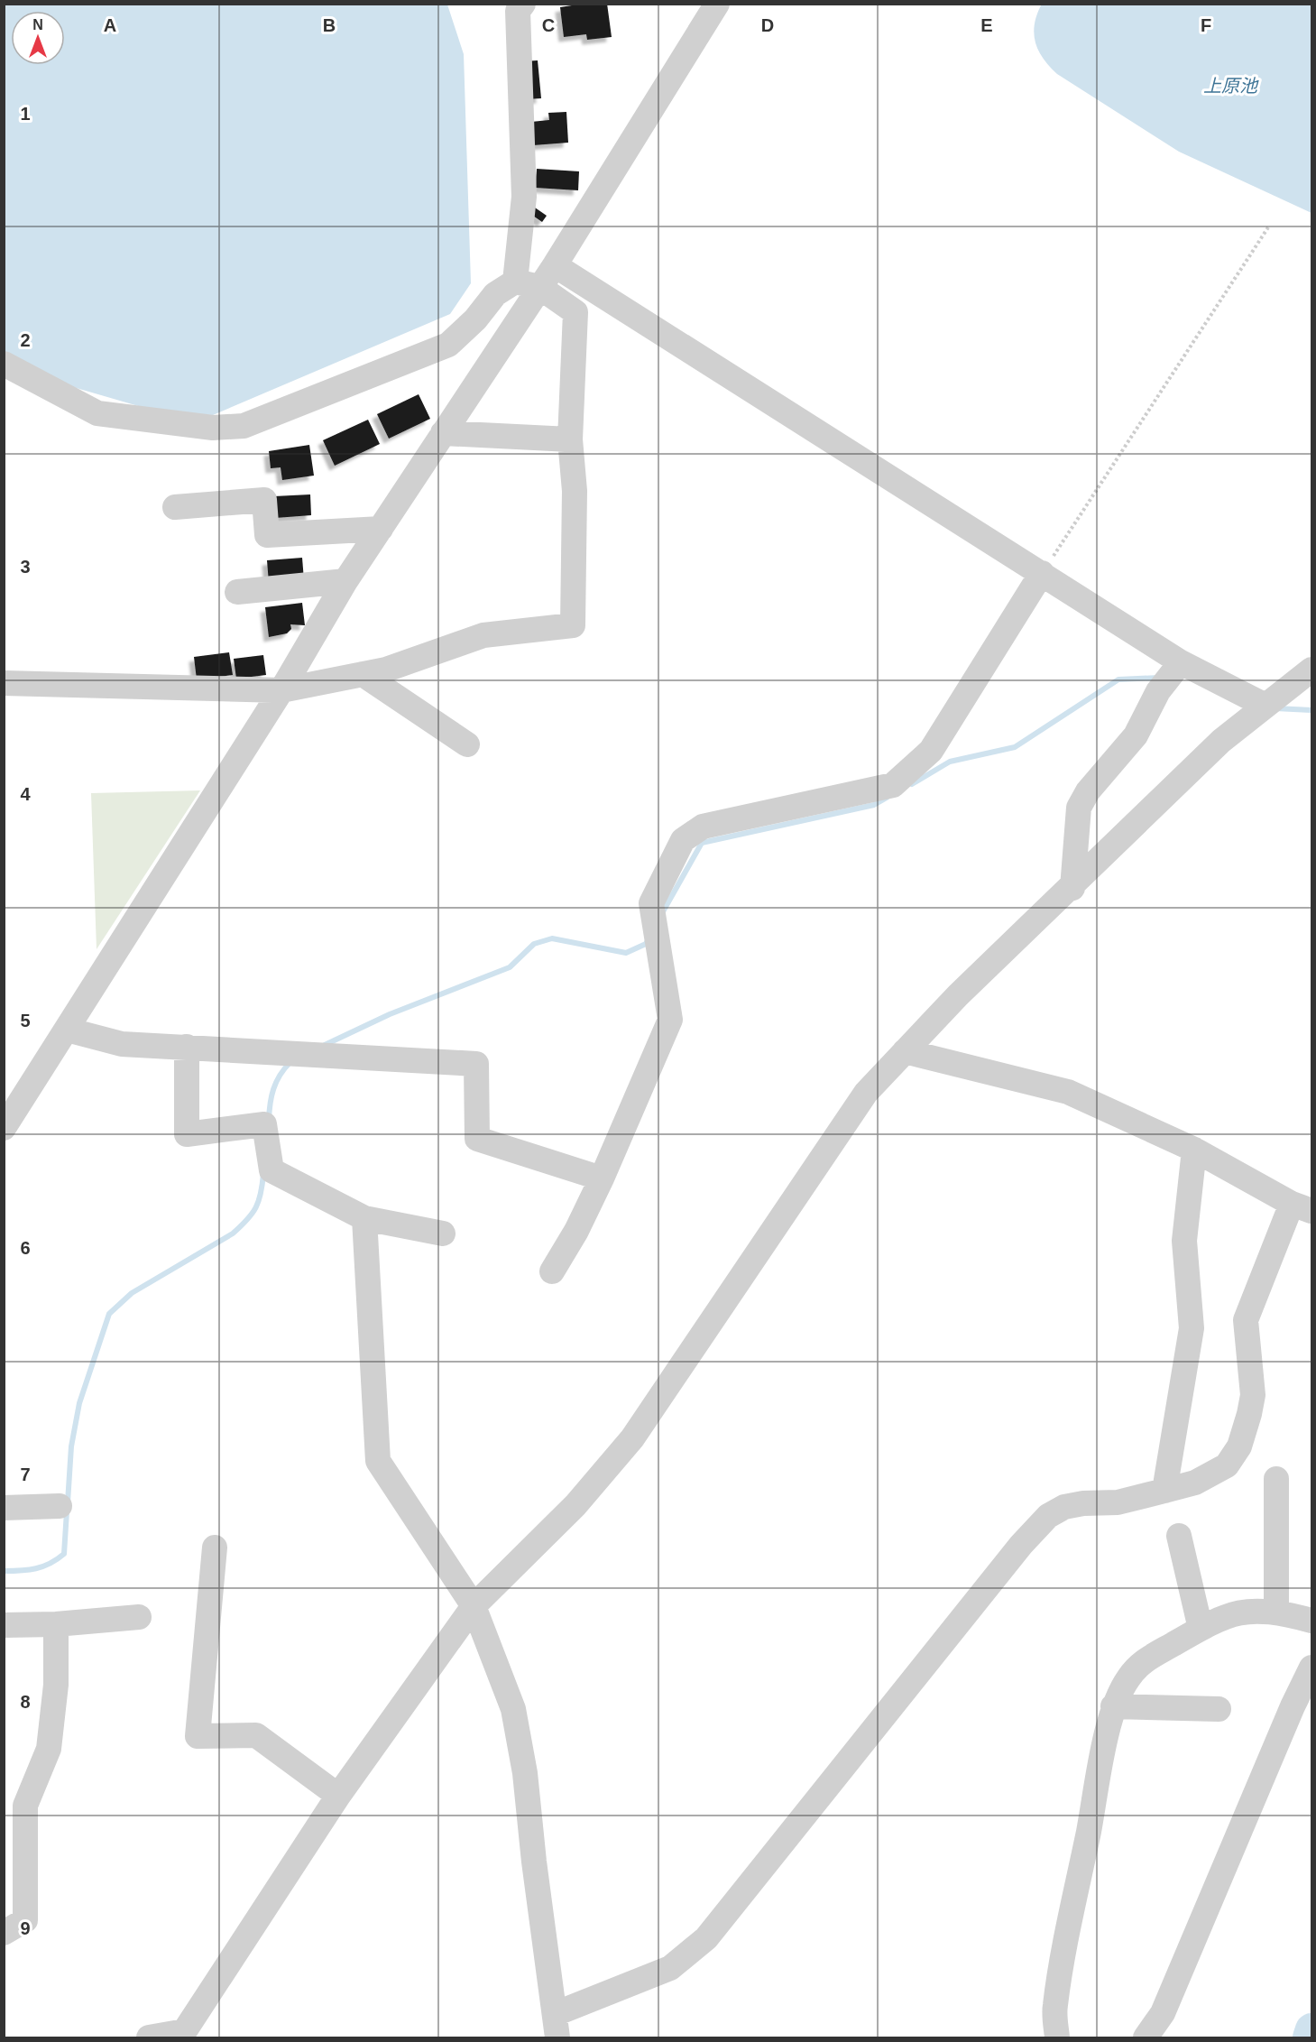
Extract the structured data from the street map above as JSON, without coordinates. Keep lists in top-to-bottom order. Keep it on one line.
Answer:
{"water":["上原池"],"north":"top","grid":{"columns":["A","B","C","D","E","F"],"rows":["1","2","3","4","5","6","7","8","9"]}}
